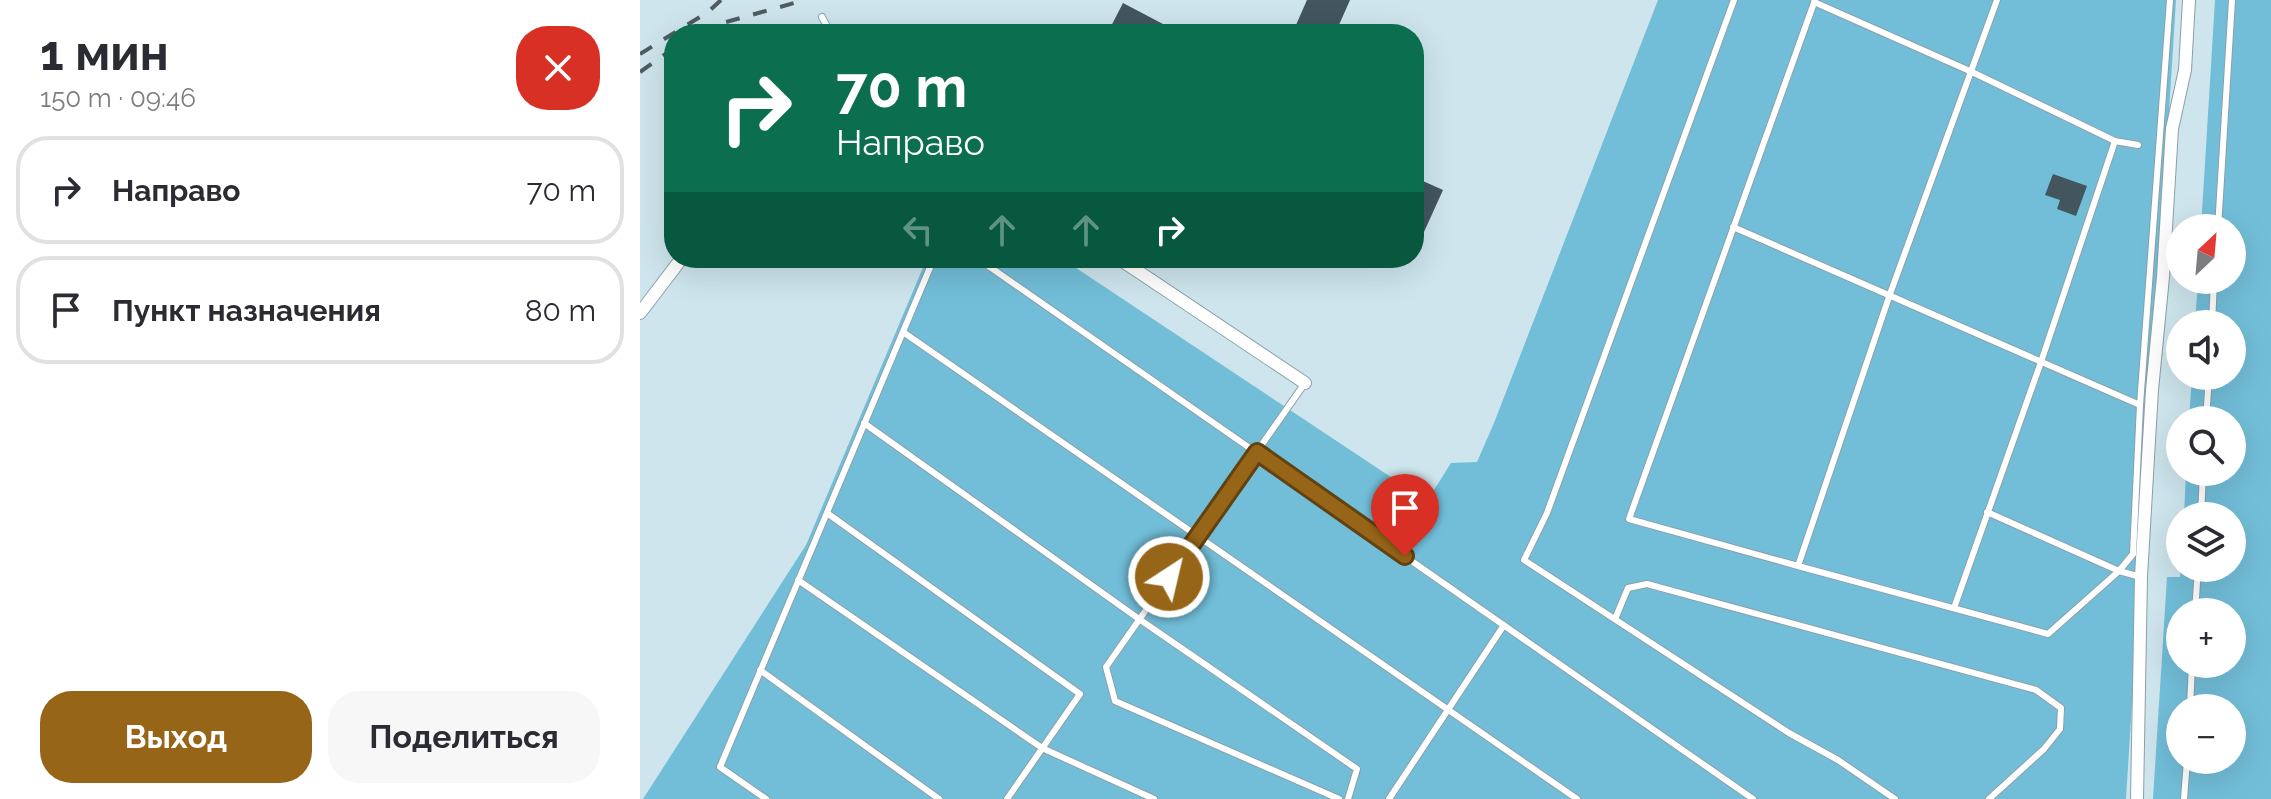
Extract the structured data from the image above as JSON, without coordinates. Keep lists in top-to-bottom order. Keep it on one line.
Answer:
{"north":"top right","page":{"heading":["1 мин","150 m · 09:46"],"turn":["70 m","Направо"],"list":[{"name":"Направо","value":"70 m"},{"name":"Пункт назначения","value":"80 m"}],"map_buttons":["+","−"],"buttons":["Выход","Поделиться"]}}
